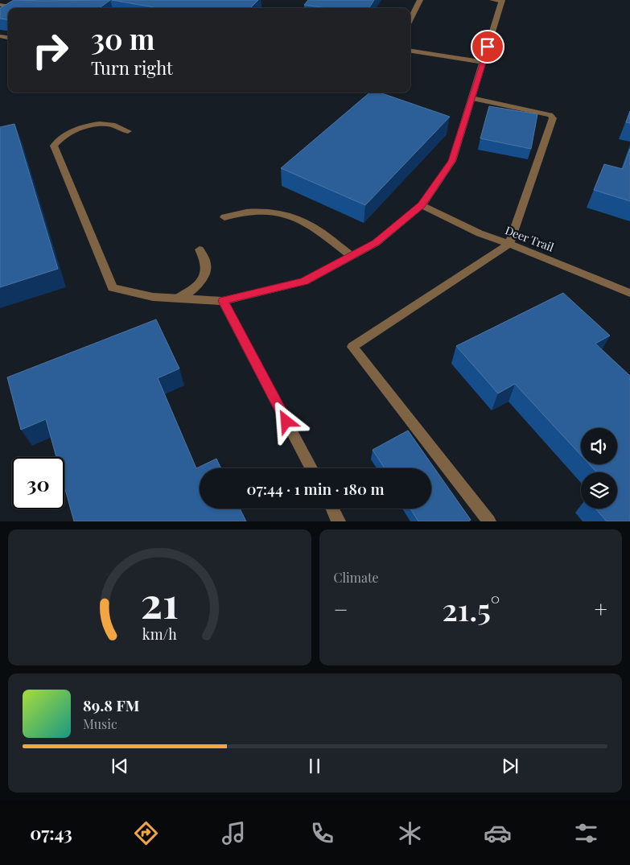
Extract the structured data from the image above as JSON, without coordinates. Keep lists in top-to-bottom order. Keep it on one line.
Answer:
{"streets":{"street":["Deer Trail"]},"page":{"turn":["30 m","Turn right"],"limit":"30","trip":"07:44 · 1 min · 180 m","tile":"Climate","heat":["−","21.5°","+"],"song":["89.8 FM","Music"],"tabs":"07:43","gauge":["21","km/h"]}}
